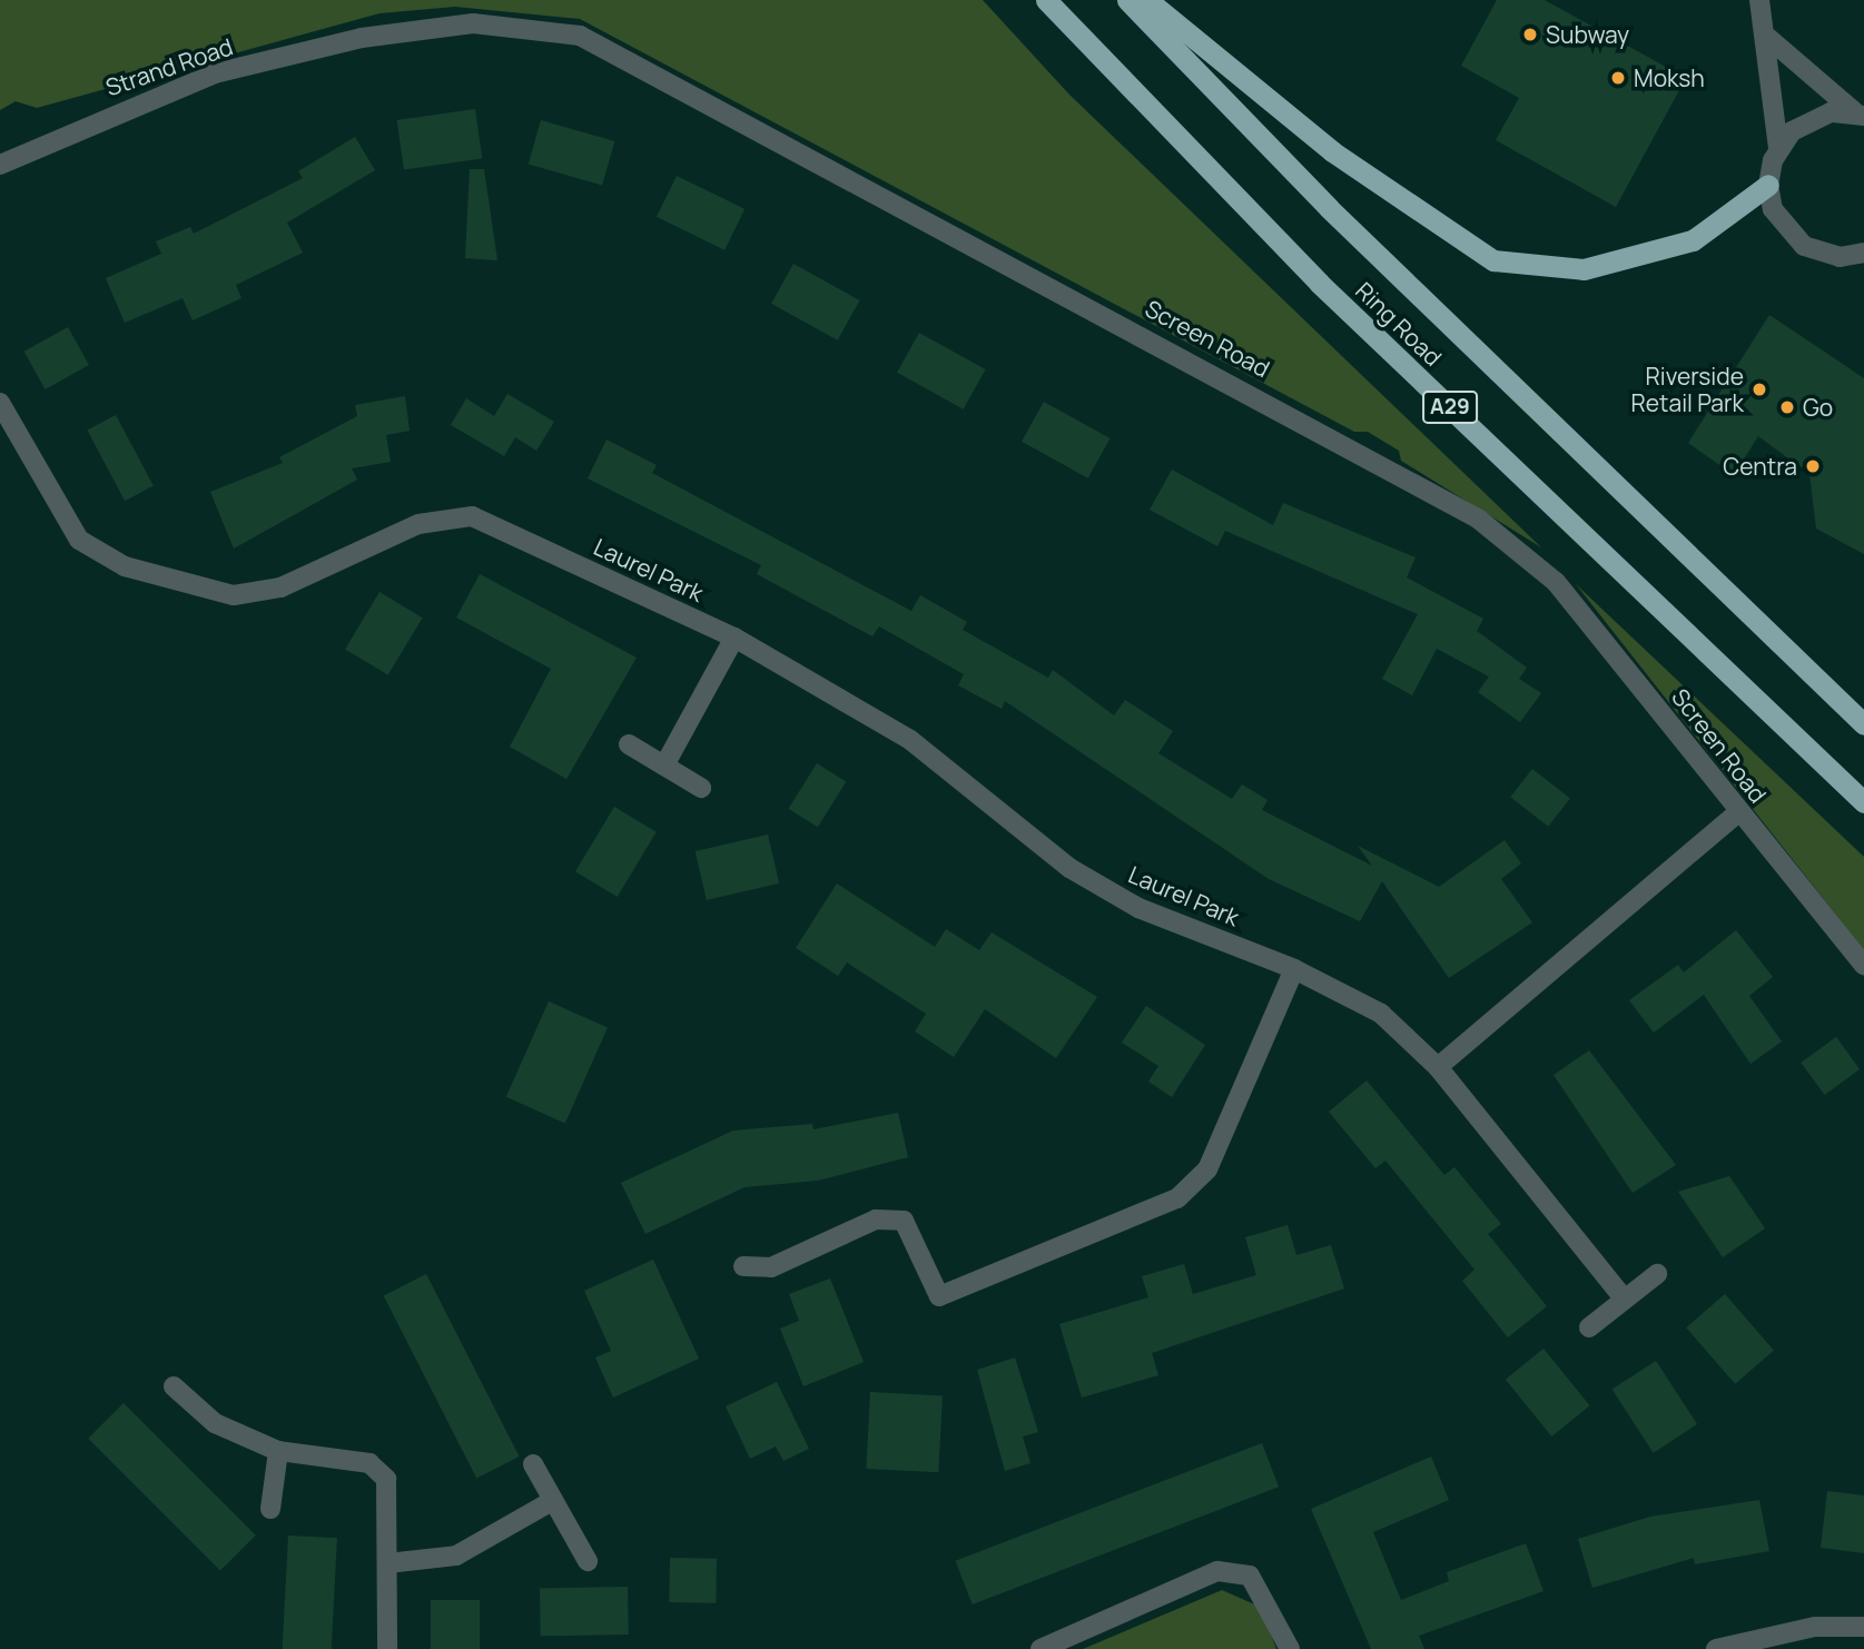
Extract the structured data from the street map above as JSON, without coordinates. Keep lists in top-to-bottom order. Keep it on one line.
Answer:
{"streets":{"highway":["Ring Road","A29"],"street":["Strand Road","Screen Road","Laurel Park"]},"crossings":[["Strand Road","Screen Road"]],"places":["Subway","Moksh","Riverside Retail Park","Go","Centra"]}
